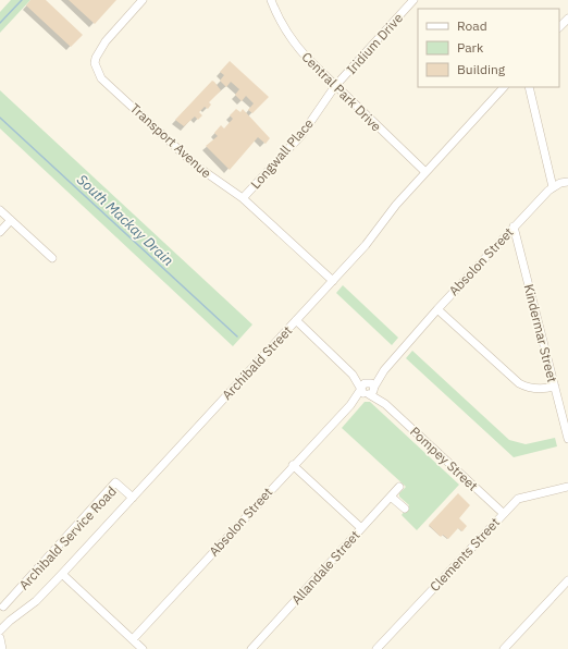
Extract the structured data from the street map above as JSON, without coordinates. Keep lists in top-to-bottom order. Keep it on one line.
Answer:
{"streets":{"street":["Iridium Drive","Central Park Drive","Transport Avenue","Longwall Place","Absolon Street","Kindermar Street","Archibald Street","Pompey Street","Archibald Service Road","Clements Street","Allandale Street"]},"crossings":[["Iridium Drive","Central Park Drive"],["Iridium Drive","Longwall Place"],["Central Park Drive","Longwall Place"],["Central Park Drive","Archibald Street"],["Transport Avenue","Longwall Place"],["Transport Avenue","Archibald Street"],["Absolon Street","Kindermar Street"],["Absolon Street","Pompey Street"],["Archibald Street","Pompey Street"],["Archibald Street","Archibald Service Road"],["Pompey Street","Clements Street"]],"water":["South Mackay Drain"],"legend":["Road","Park","Building"]}
